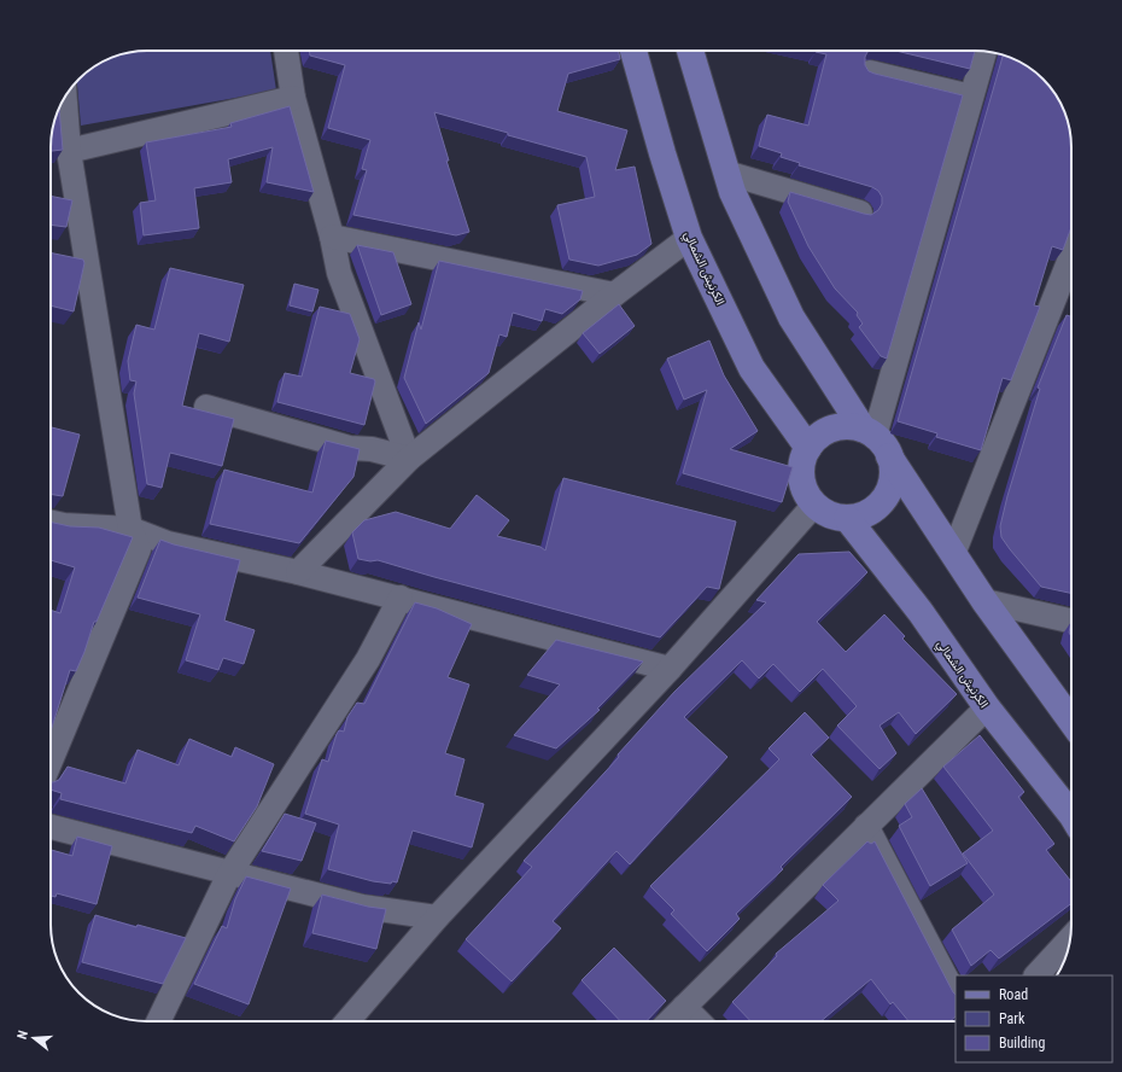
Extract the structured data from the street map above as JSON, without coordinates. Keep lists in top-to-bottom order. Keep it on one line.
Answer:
{"streets":{"main road":["الكرنيش الشمالي"]},"legend":["Road","Park","Building"],"north":"left"}
